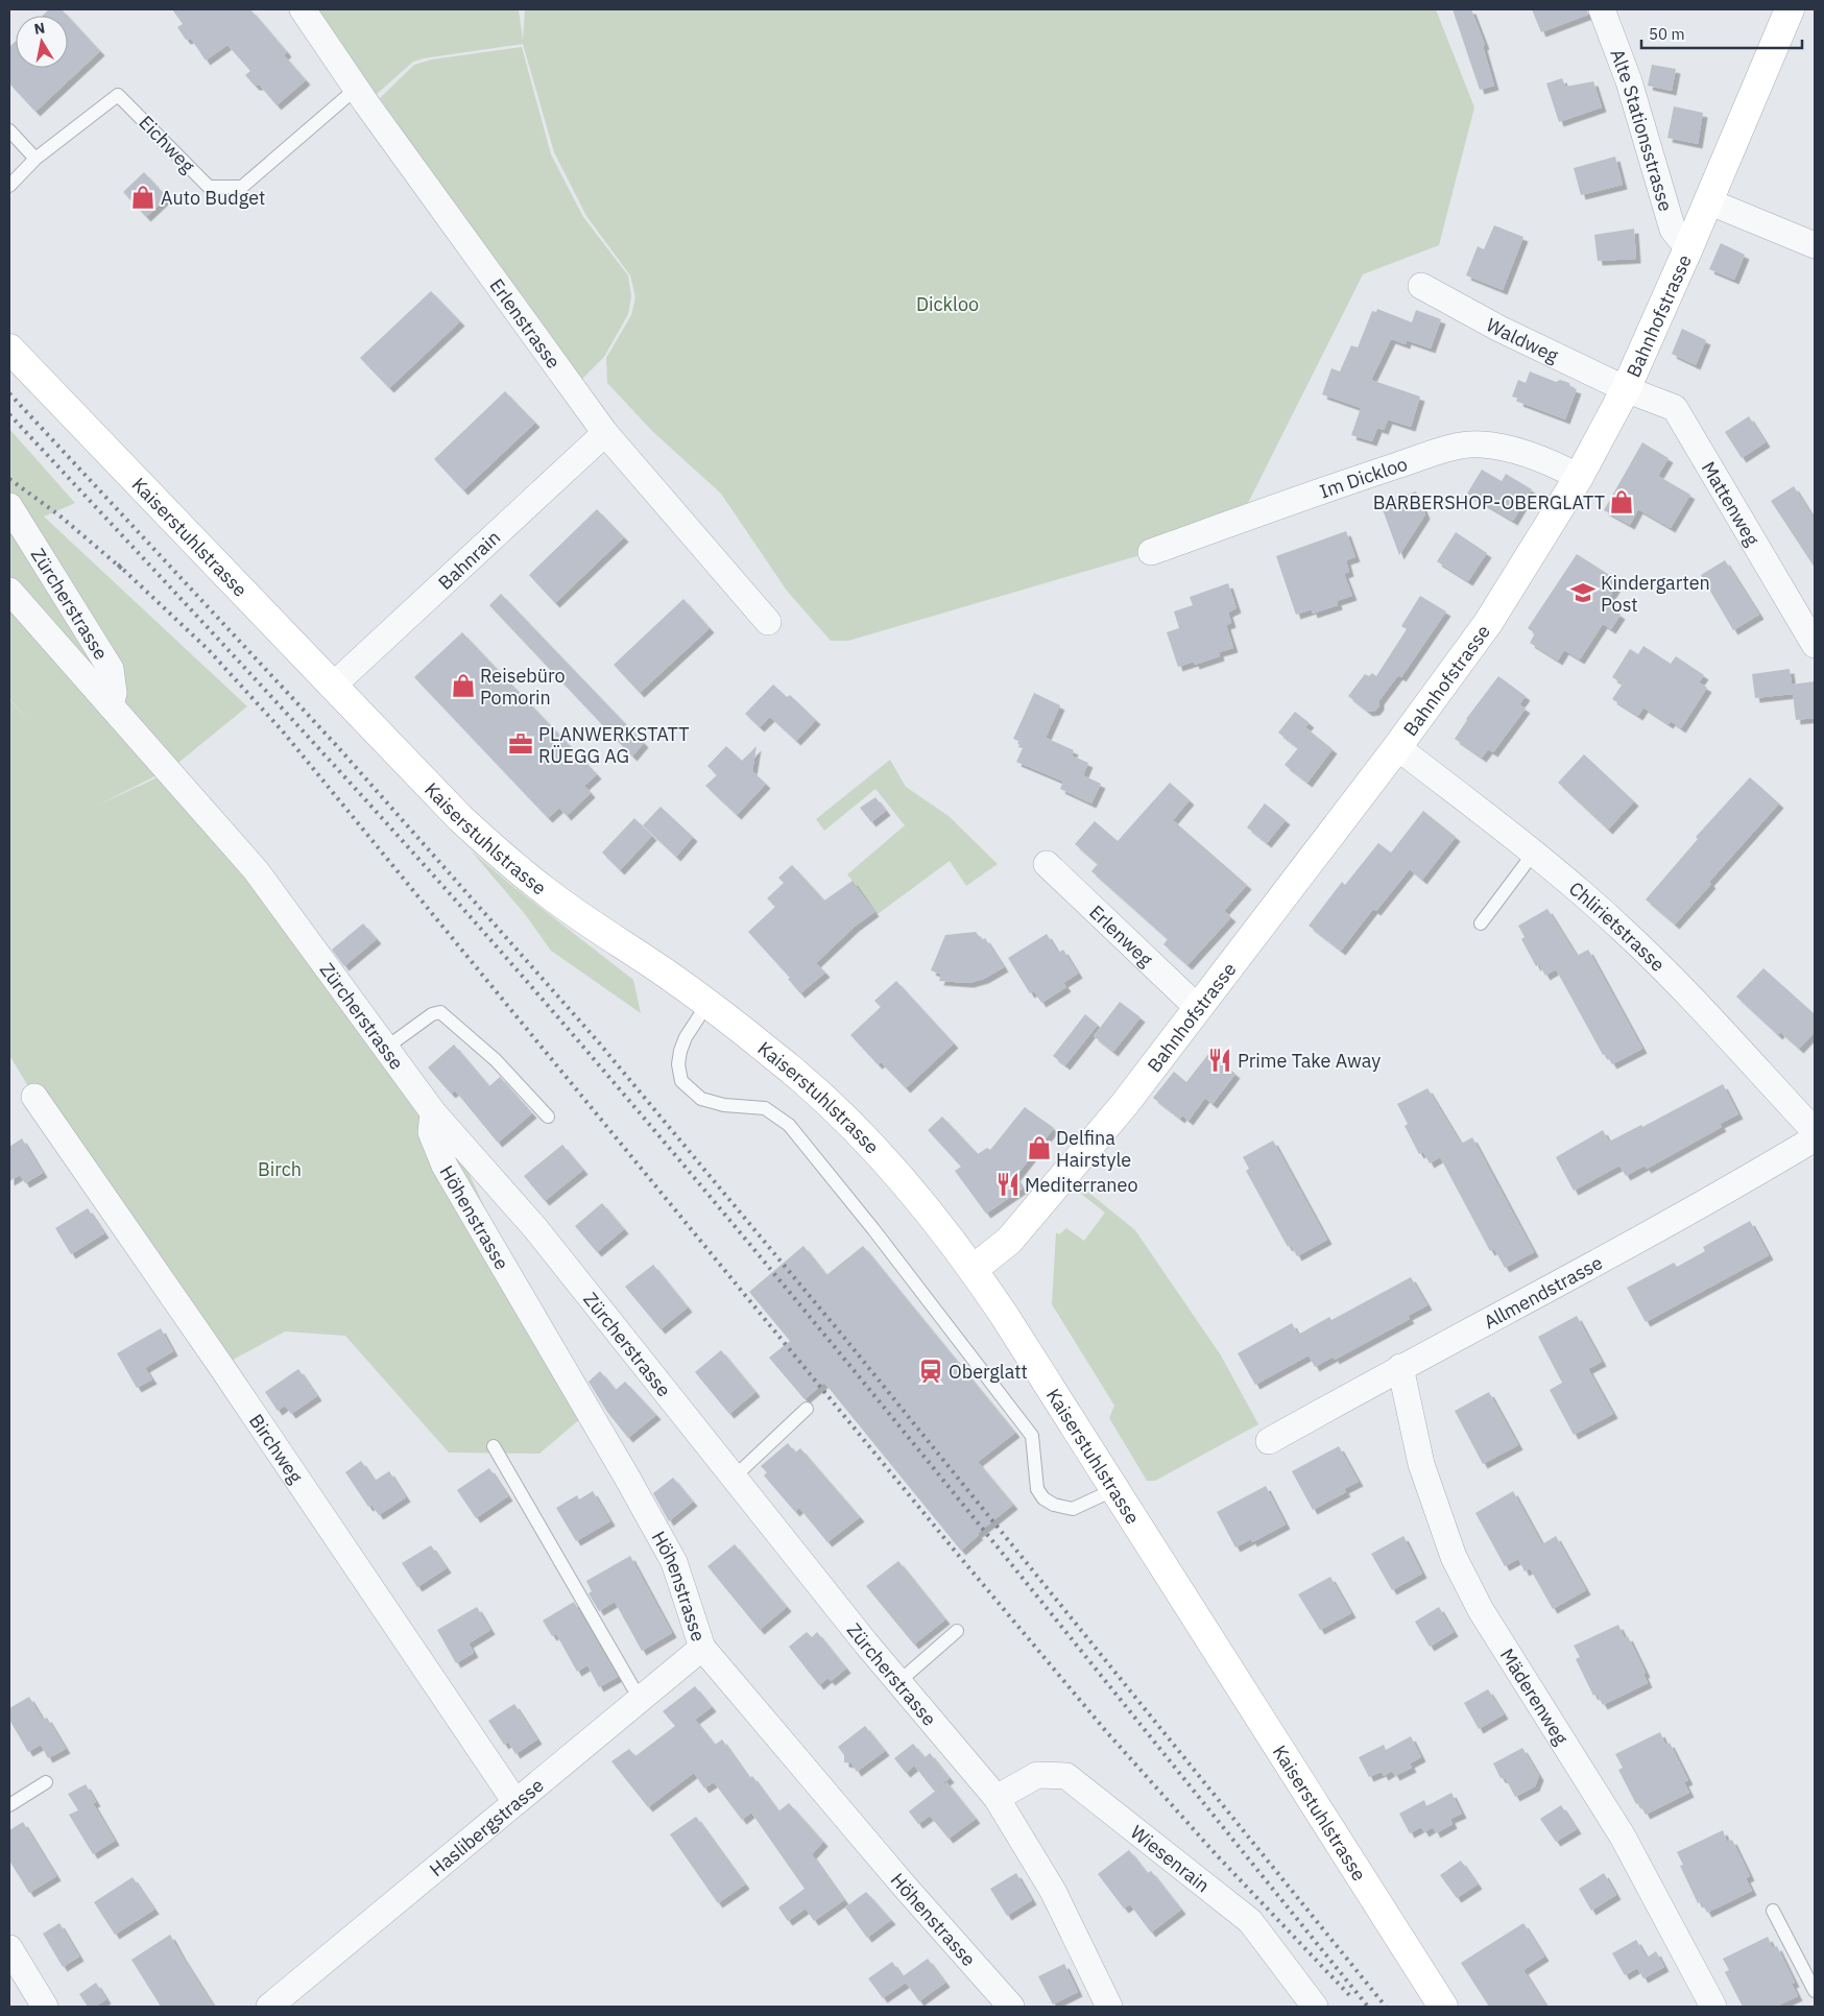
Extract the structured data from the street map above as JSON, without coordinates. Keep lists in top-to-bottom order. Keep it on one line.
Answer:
{"streets":{"main road":["Bahnhofstrasse","Kaiserstuhlstrasse"],"street":["Alte Stationsstrasse","Erlenstrasse","Waldweg","Im Dickloo","Mattenweg","Bahnrain","Zürcherstrasse","Chlirietstrasse","Erlenweg","Höhenstrasse","Allmendstrasse","Birchweg","Mäderenweg","Haslibergstrasse","Wiesenrain"],"lane":["Eichweg"]},"crossings":[["Alte Stationsstrasse","Bahnhofstrasse"],["Eichweg","Erlenstrasse"],["Bahnhofstrasse","Waldweg"],["Bahnhofstrasse","Im Dickloo"],["Bahnhofstrasse","Mattenweg"],["Bahnhofstrasse","Kaiserstuhlstrasse"],["Bahnhofstrasse","Chlirietstrasse"],["Bahnhofstrasse","Erlenweg"],["Erlenstrasse","Bahnrain"],["Waldweg","Mattenweg"],["Kaiserstuhlstrasse","Bahnrain"],["Zürcherstrasse","Höhenstrasse"],["Zürcherstrasse","Wiesenrain"],["Höhenstrasse","Haslibergstrasse"],["Allmendstrasse","Mäderenweg"],["Birchweg","Haslibergstrasse"]],"parks":["Dickloo","Birch"],"places":{"shop":["Auto Budget","BARBERSHOP-OBERGLATT","Reisebüro Pomorin","Delfina Hairstyle"],"school or university":["Kindergarten Post"],"office":["PLANWERKSTATT RÜEGG AG"],"restaurant":["Prime Take Away","Mediterraneo"],"station":["Oberglatt"]},"scale_bar":"50 m","north":"top"}
